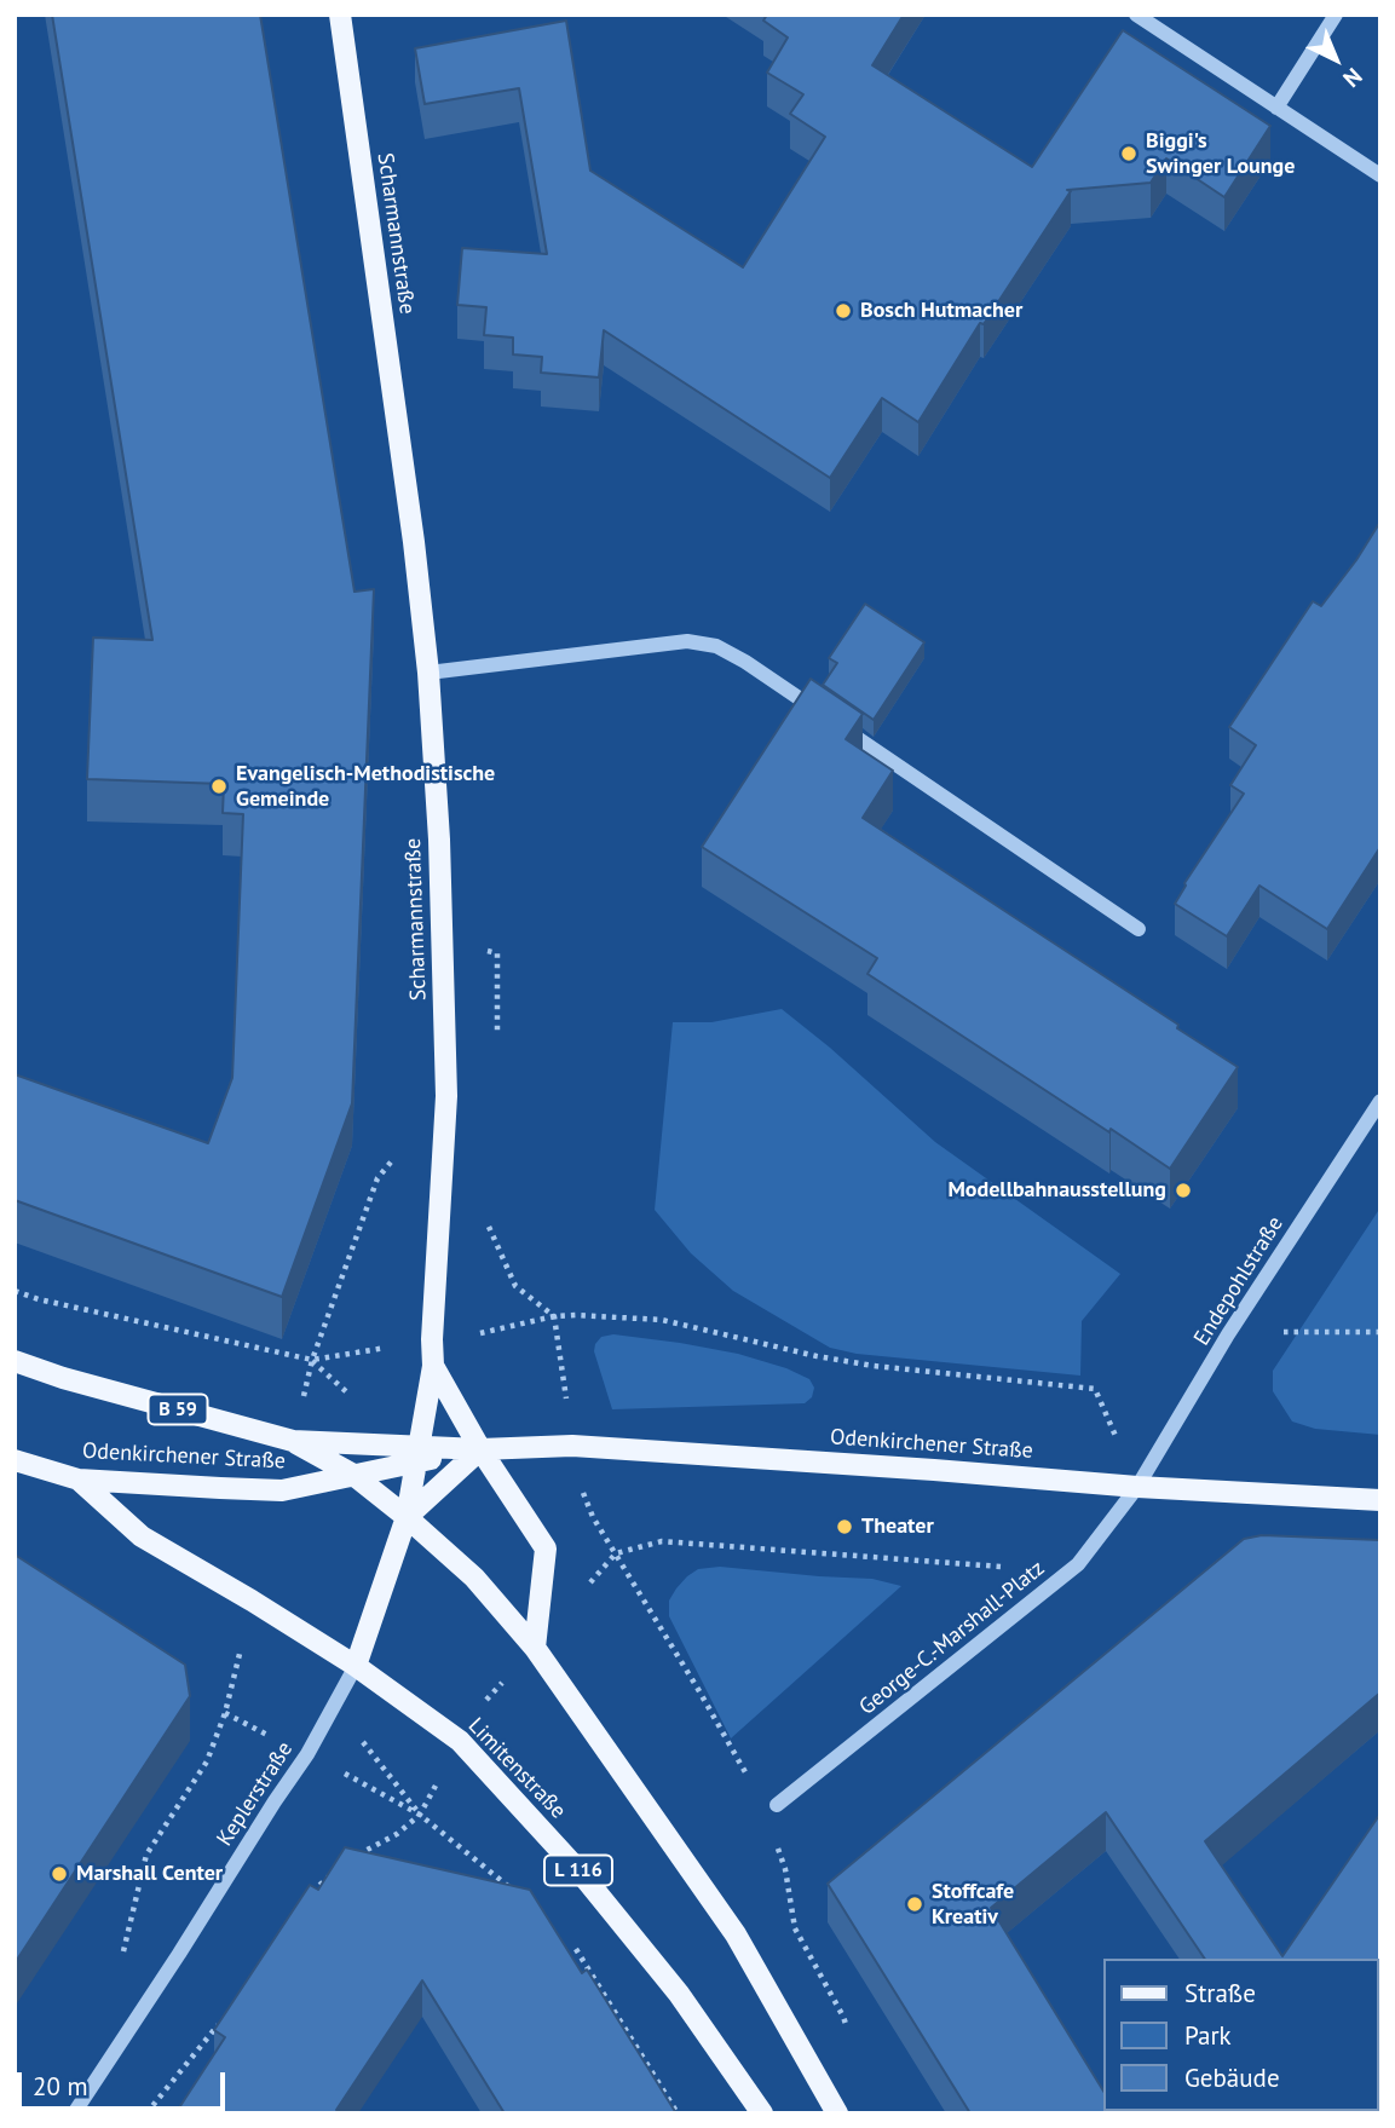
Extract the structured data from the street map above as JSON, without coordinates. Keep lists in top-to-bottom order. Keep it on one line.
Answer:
{"streets":{"main road":["Scharmannstraße","B 59","Odenkirchener Straße","Limitenstraße","L 116"],"street":["Endepohlstraße","George-C.-Marshall-Platz","Keplerstraße"]},"crossings":[["Scharmannstraße","Odenkirchener Straße"],["Scharmannstraße","Limitenstraße"],["Scharmannstraße","Keplerstraße"],["Endepohlstraße","Odenkirchener Straße"],["Endepohlstraße","George-C.-Marshall-Platz"],["Odenkirchener Straße","George-C.-Marshall-Platz"],["Odenkirchener Straße","Limitenstraße"],["Limitenstraße","Keplerstraße"]],"places":["Biggi's Swinger Lounge","Bosch Hutmacher","Evangelisch-Methodistische Gemeinde","Modellbahnausstellung","Theater","Marshall Center","Stoffcafe Kreativ"],"legend":["Straße","Park","Gebäude"],"scale_bar":"20 m","north":"bottom right"}
